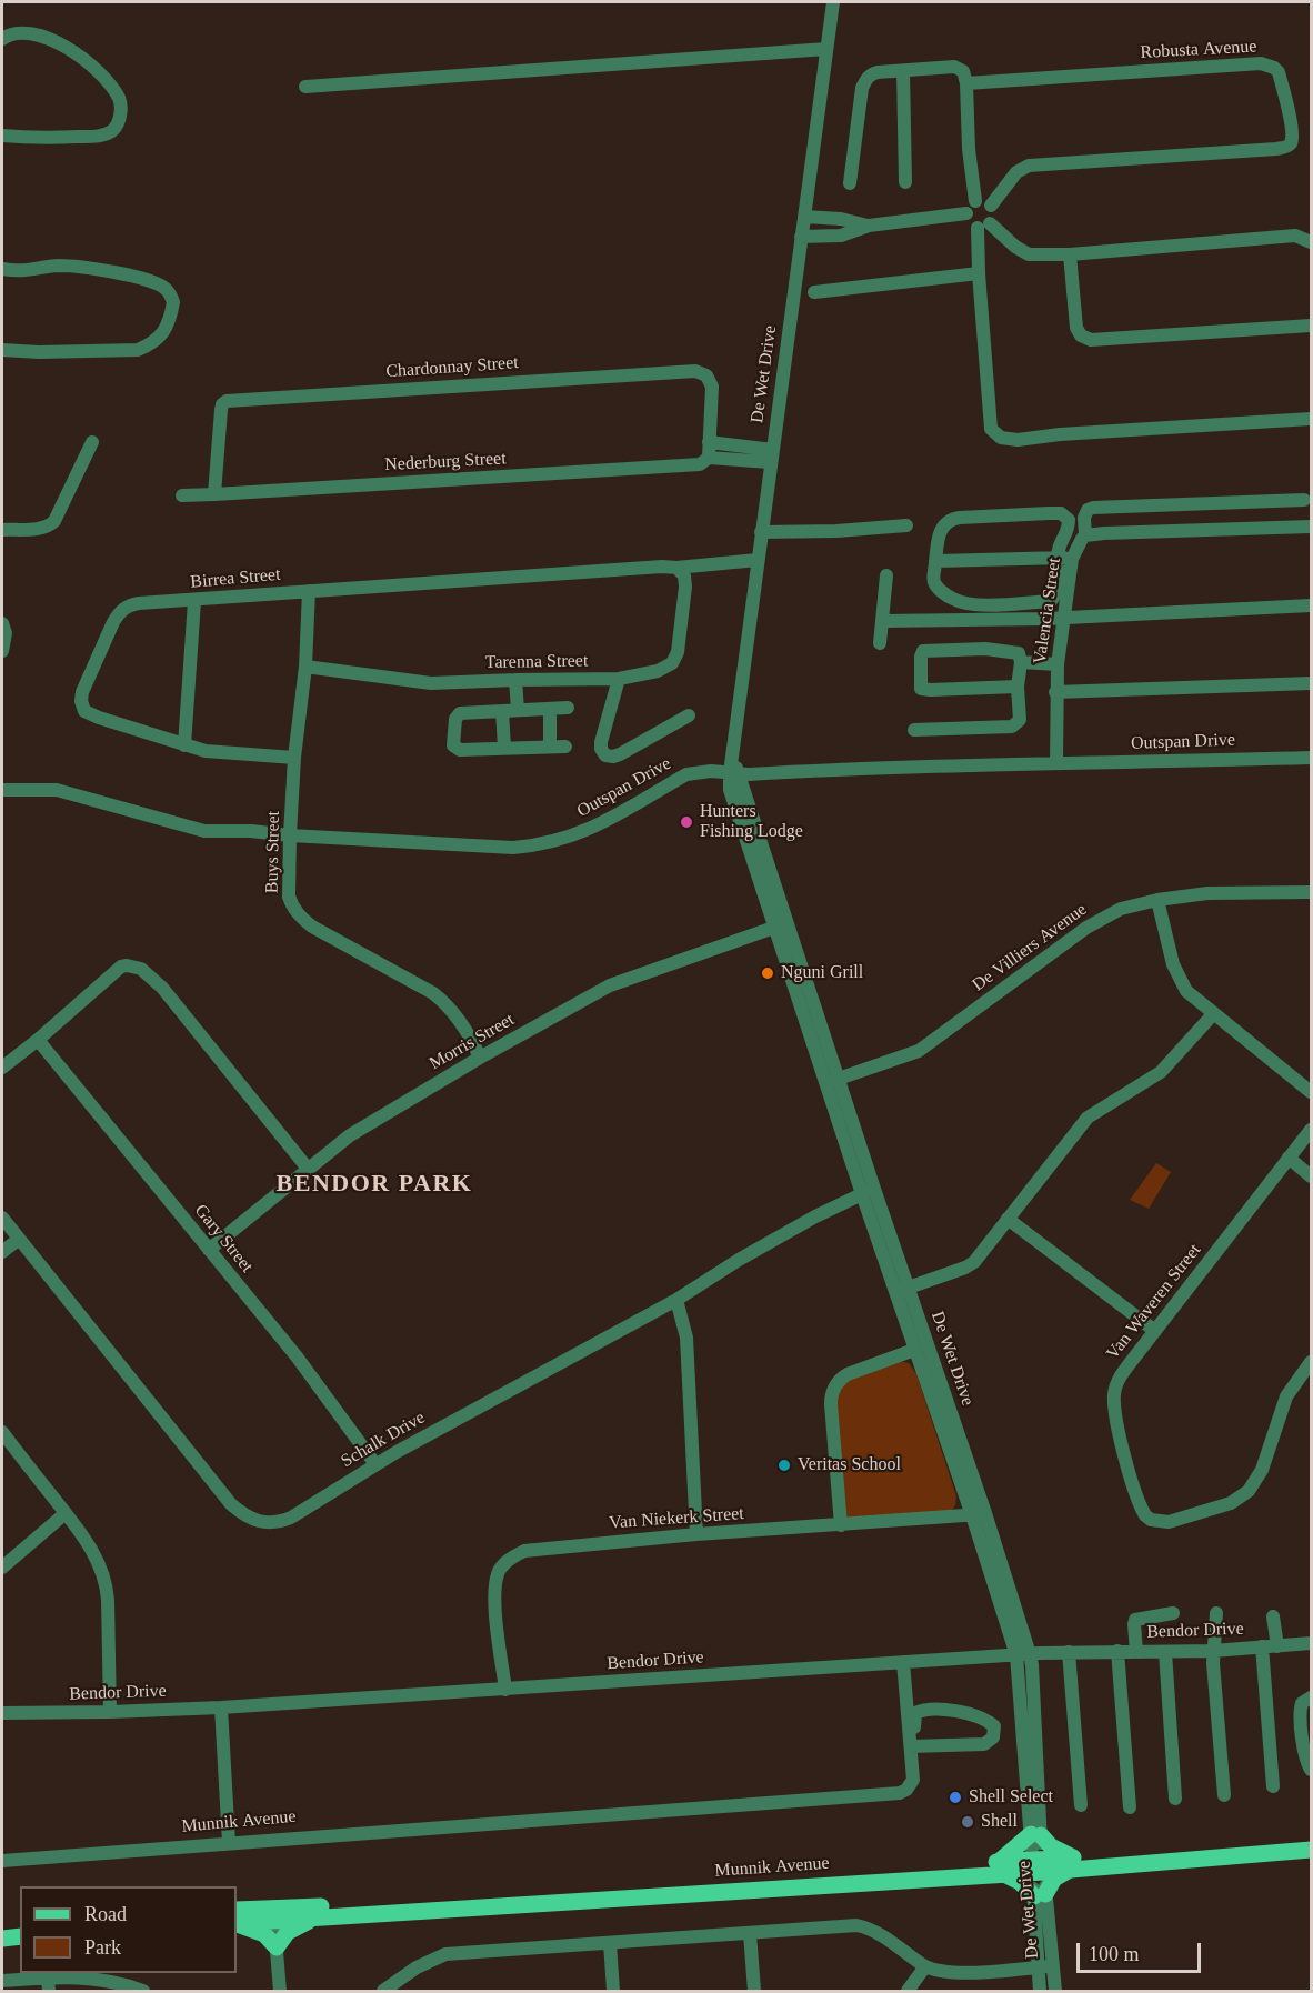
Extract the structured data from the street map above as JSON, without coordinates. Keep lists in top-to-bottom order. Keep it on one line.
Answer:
{"streets":{"main road":["Munnik Avenue"],"street":["Robusta Avenue","Chardonnay Street","De Wet Drive","Nederburg Street","Birrea Street","Valencia Street","Tarenna Street","Outspan Drive","Buys Street","De Villiers Avenue","Morris Street","Gary Street","Van Waveren Street","Schalk Drive","Van Niekerk Street","Bendor Drive"]},"crossings":[["Chardonnay Street","Nederburg Street"],["De Wet Drive","Nederburg Street"],["De Wet Drive","Birrea Street"],["De Wet Drive","Outspan Drive"],["De Wet Drive","De Villiers Avenue"],["De Wet Drive","Morris Street"],["De Wet Drive","Schalk Drive"],["De Wet Drive","Van Niekerk Street"],["De Wet Drive","Bendor Drive"],["De Wet Drive","Munnik Avenue"],["Birrea Street","Tarenna Street"],["Birrea Street","Buys Street"],["Valencia Street","Outspan Drive"],["Tarenna Street","Buys Street"],["Outspan Drive","Buys Street"],["Buys Street","Morris Street"],["Morris Street","Gary Street"],["Gary Street","Schalk Drive"],["Van Niekerk Street","Bendor Drive"],["Bendor Drive","Munnik Avenue"]],"districts":["BENDOR PARK"],"places":["Hunters Fishing Lodge","Nguni Grill","Veritas School","Shell Select","Shell"],"legend":["Road","Park"],"scale_bar":"100 m"}
